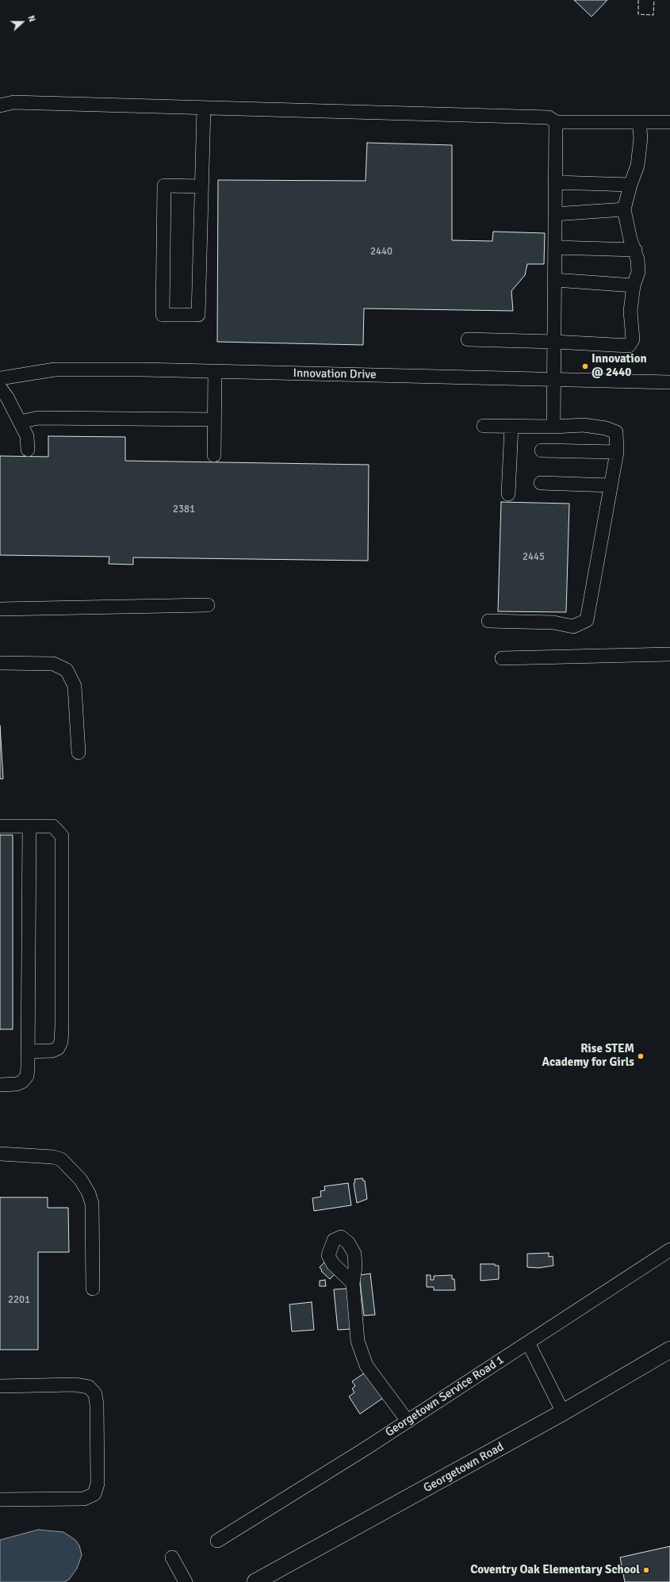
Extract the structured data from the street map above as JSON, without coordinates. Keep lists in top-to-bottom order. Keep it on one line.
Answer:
{"streets":{"main road":["Georgetown Road"],"street":["Innovation Drive","Georgetown Service Road 1"]},"places":["Innovation @ 2440","Rise STEM Academy for Girls","Coventry Oak Elementary School"],"house_numbers":["2440","2381","2445","2201"],"north":"right"}
